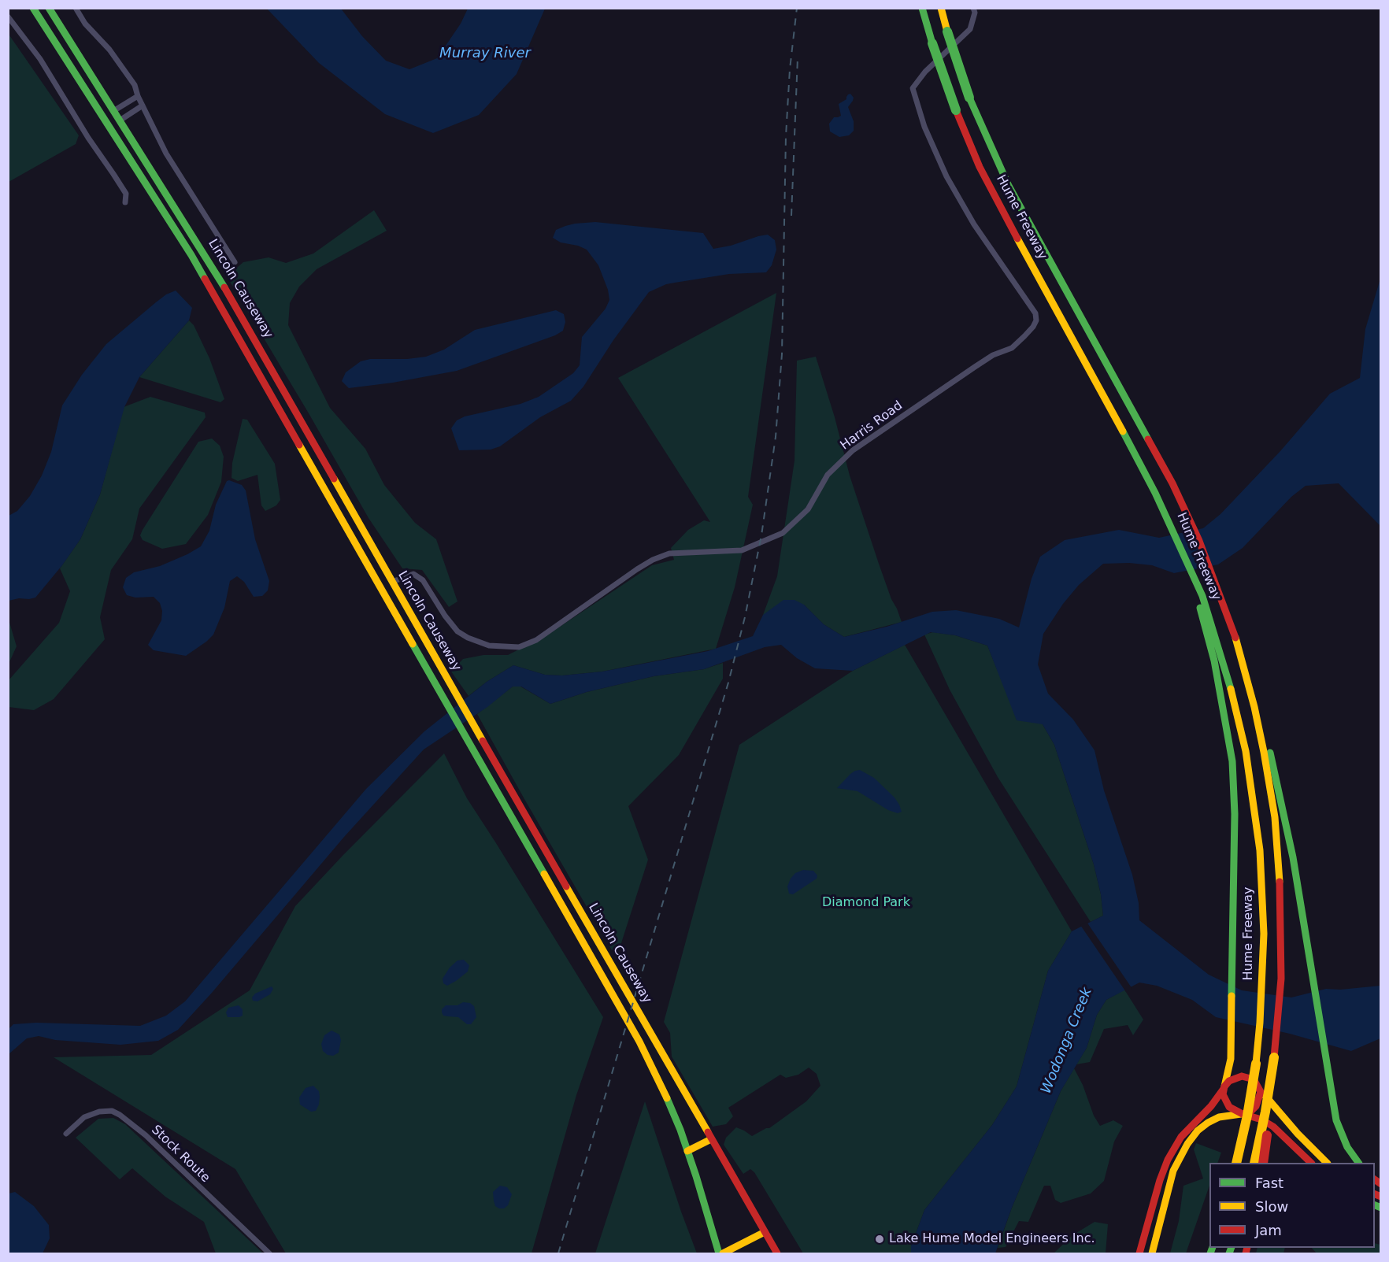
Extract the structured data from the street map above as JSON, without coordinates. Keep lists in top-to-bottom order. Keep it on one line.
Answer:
{"streets":{"main road":["Hume Freeway","Lincoln Causeway"],"street":["Harris Road","Stock Route"]},"crossings":[["Lincoln Causeway","Harris Road"]],"water":["Murray River","Wodonga Creek"],"parks":["Diamond Park"],"places":["Lake Hume Model Engineers Inc."],"legend":["Fast","Slow","Jam"]}
